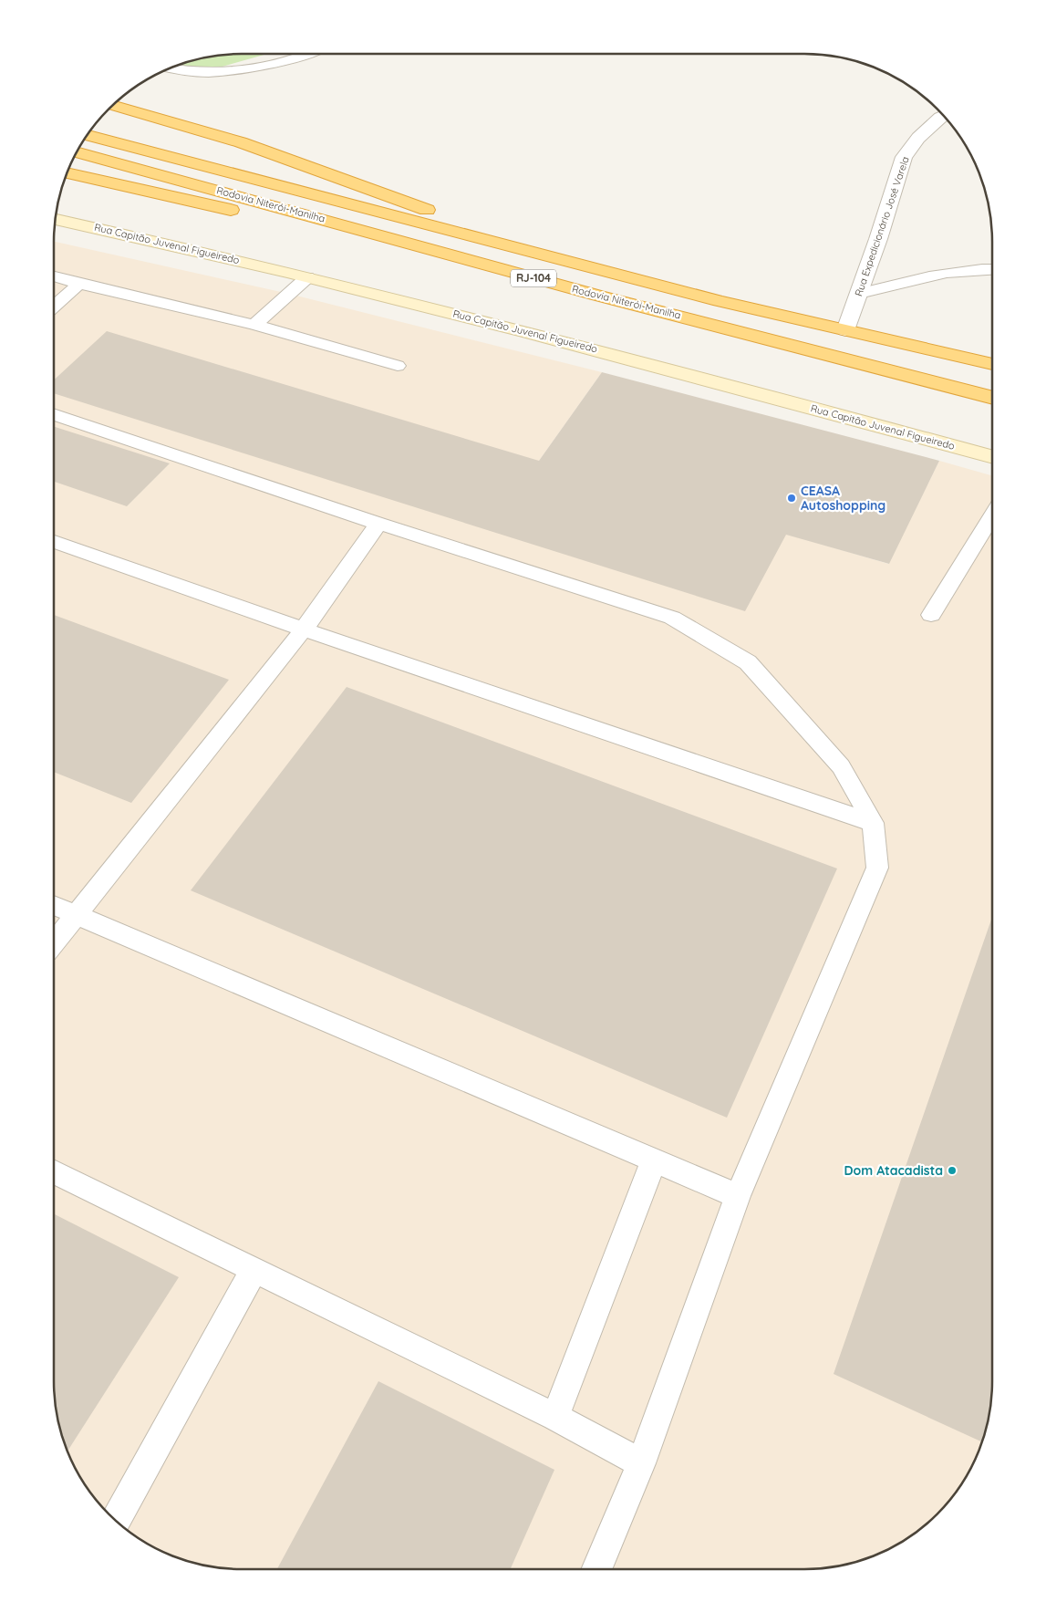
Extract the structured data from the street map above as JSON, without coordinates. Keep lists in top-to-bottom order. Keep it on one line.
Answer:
{"streets":{"highway":["Rodovia Niterói-Manilha","RJ-104"],"main road":["Rua Capitão Juvenal Figueiredo"],"street":["Rua Expedicionário José Varela"]},"crossings":[["Rodovia Niterói-Manilha","Rua Expedicionário José Varela"]],"places":["CEASA Autoshopping","Dom Atacadista"]}
